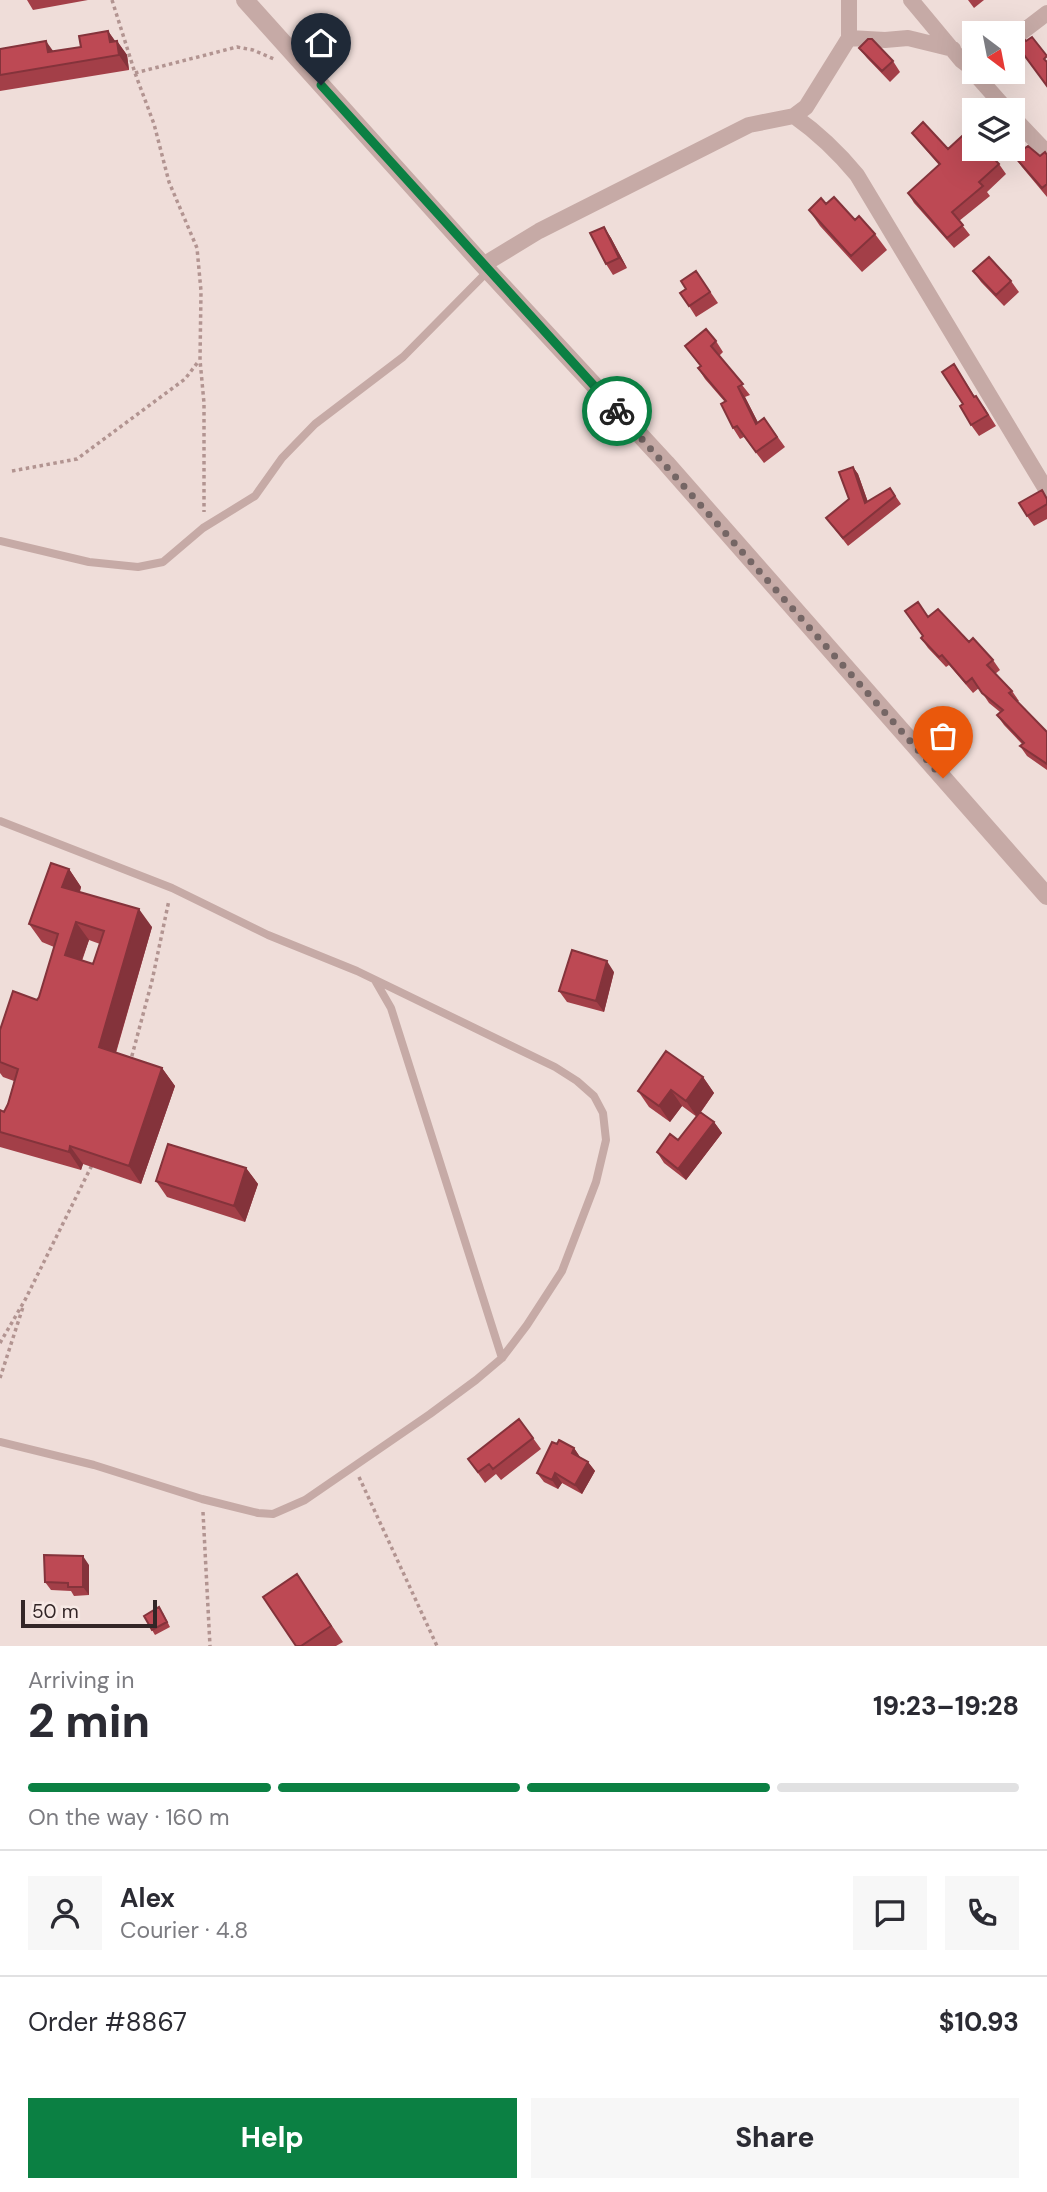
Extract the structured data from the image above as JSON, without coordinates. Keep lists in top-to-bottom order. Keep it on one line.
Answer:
{"scale_bar":"50 m","north":"bottom right","page":{"scale":"50 m","heading":["2 min","Arriving in","19:23–19:28"],"panel":["Alex","Courier · 4.8","Order #8867","$10.93"],"bar":"On the way · 160 m","buttons":["Help","Share"]}}
